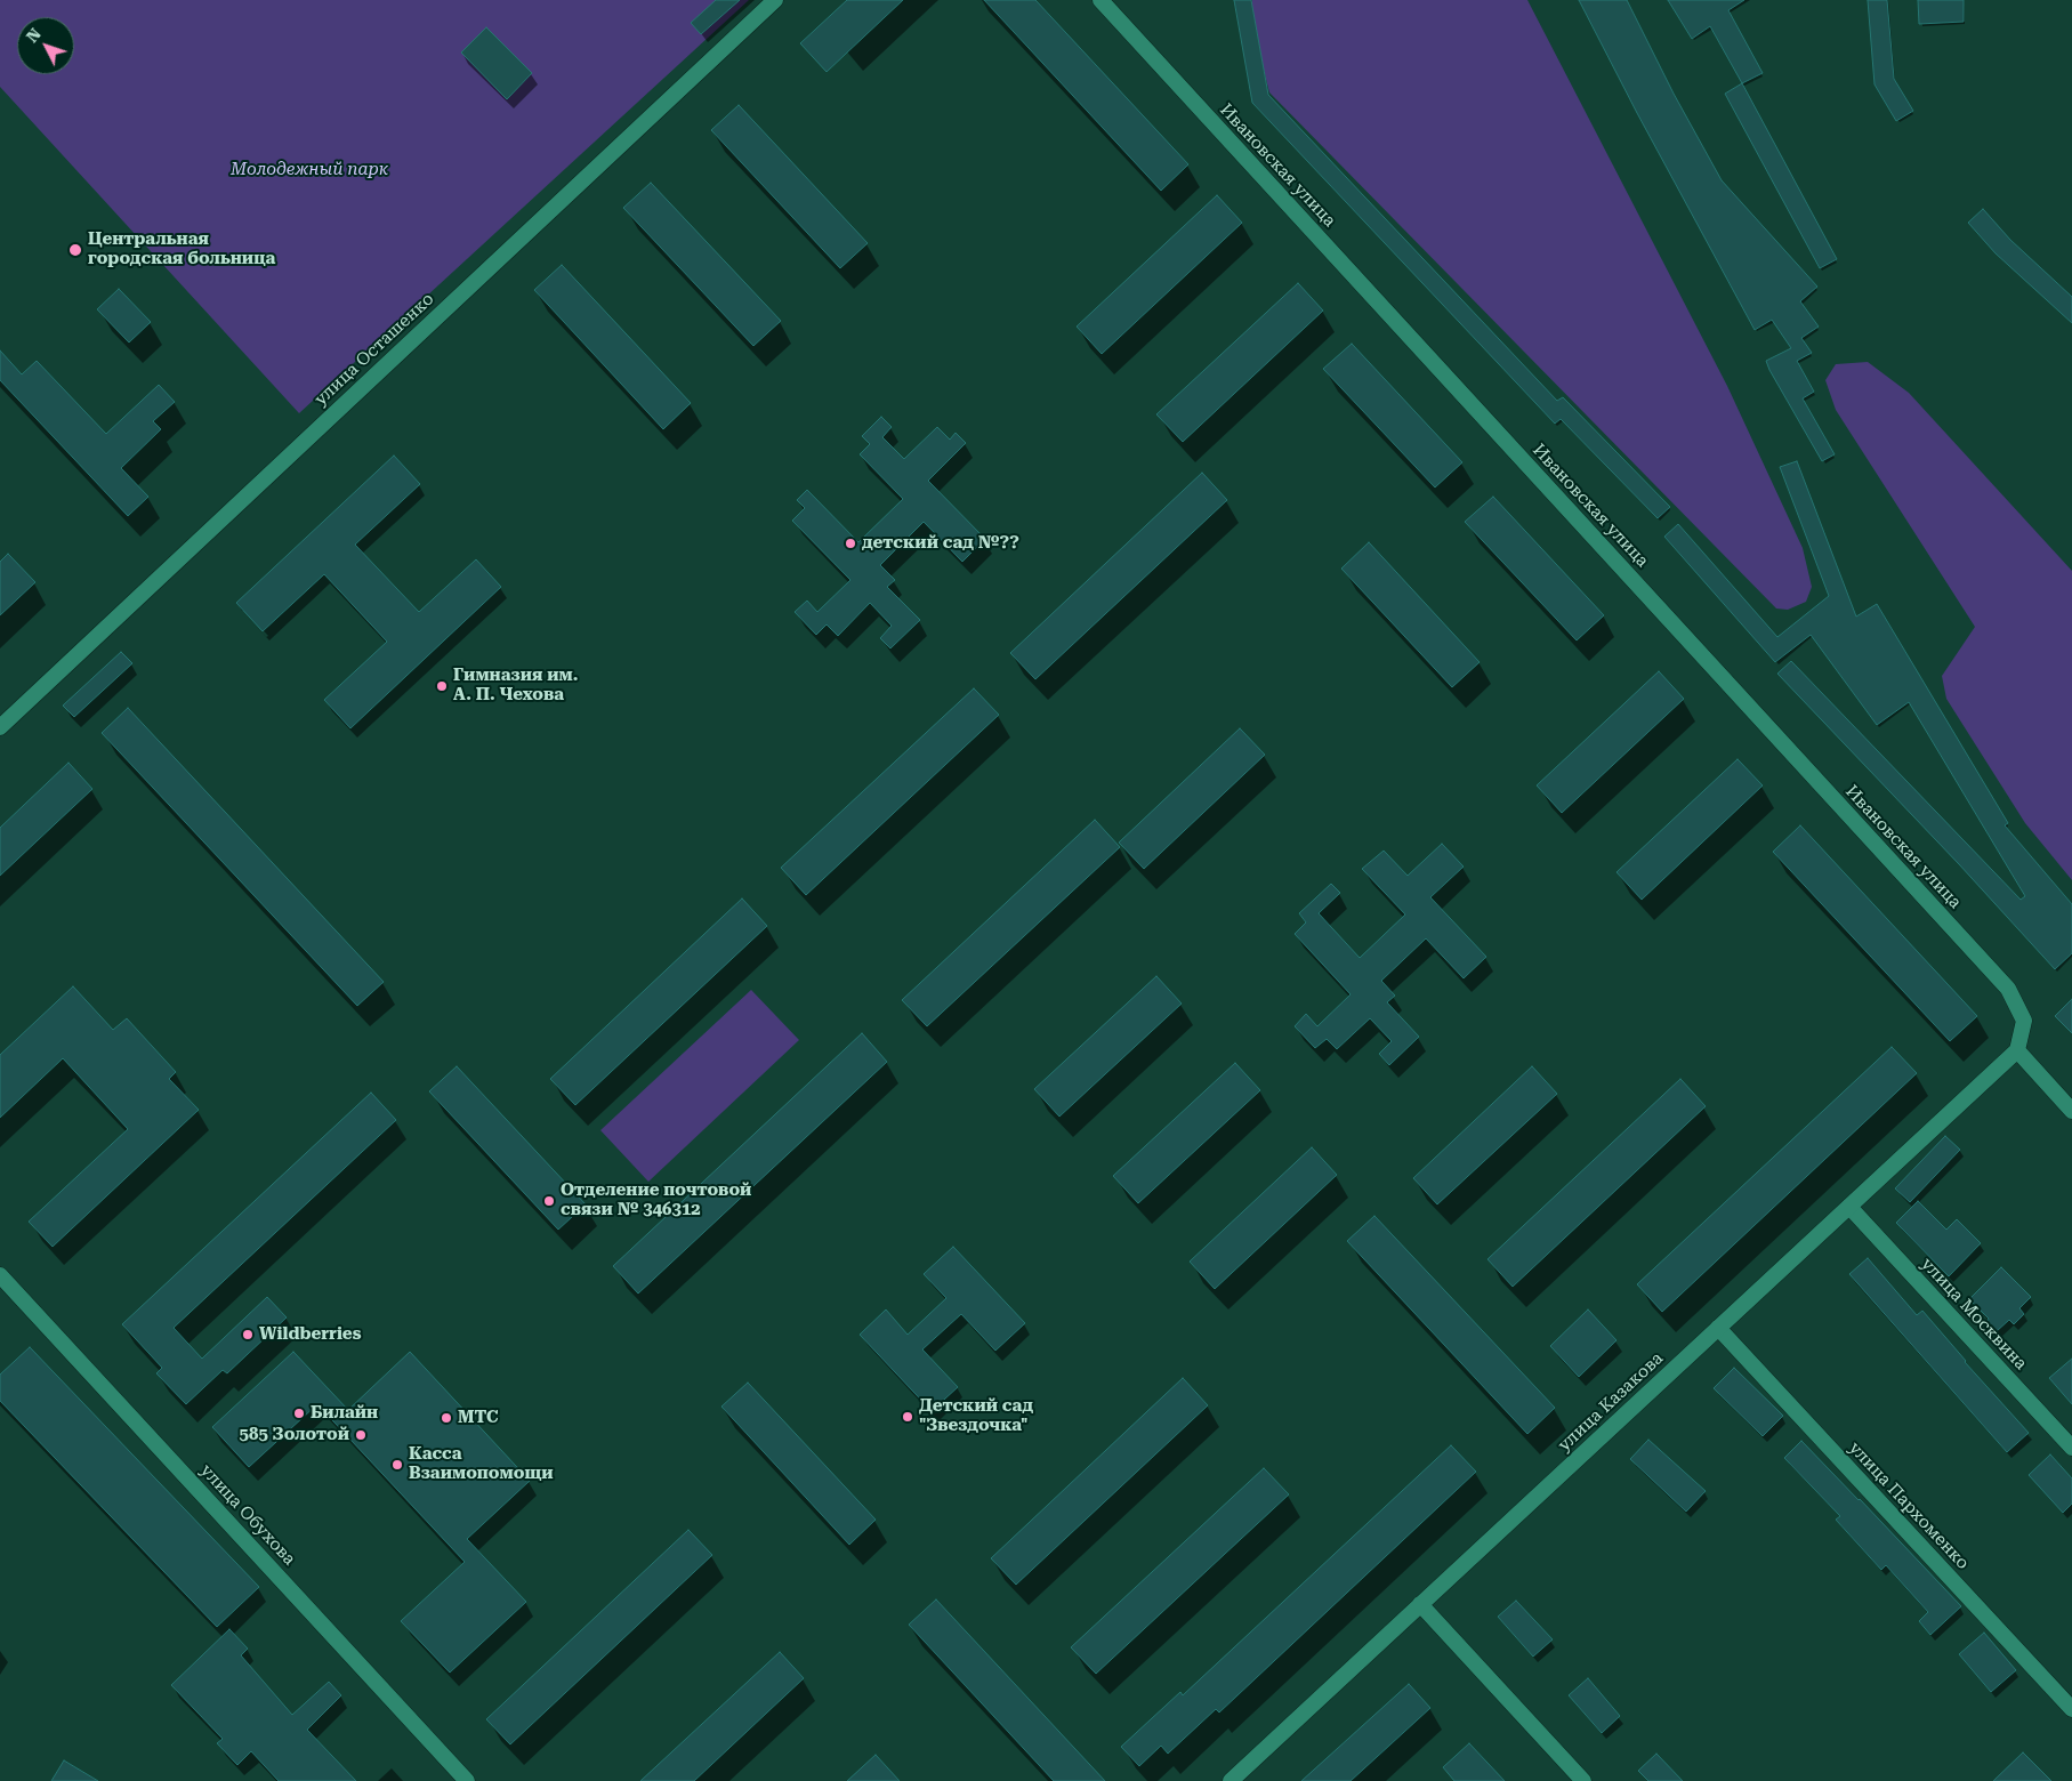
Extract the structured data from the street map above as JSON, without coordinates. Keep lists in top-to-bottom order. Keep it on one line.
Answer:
{"streets":{"street":["Ивановская улица","улица Осташенко","улица Москвина","улица Казакова","улица Пархоменко","улица Обухова"]},"crossings":[["Ивановская улица","улица Казакова"],["улица Москвина","улица Казакова"],["улица Казакова","улица Пархоменко"]],"parks":["Молодежный парк"],"places":["Центральная городская больница","детский сад №??","Гимназия им. А. П. Чехова","Отделение почтовой связи № 346312","Wildberries","Билайн","Детский сад \"Звездочка\"","МТС","585 Золотой","Касса Взаимопомощи"],"north":"top left"}
